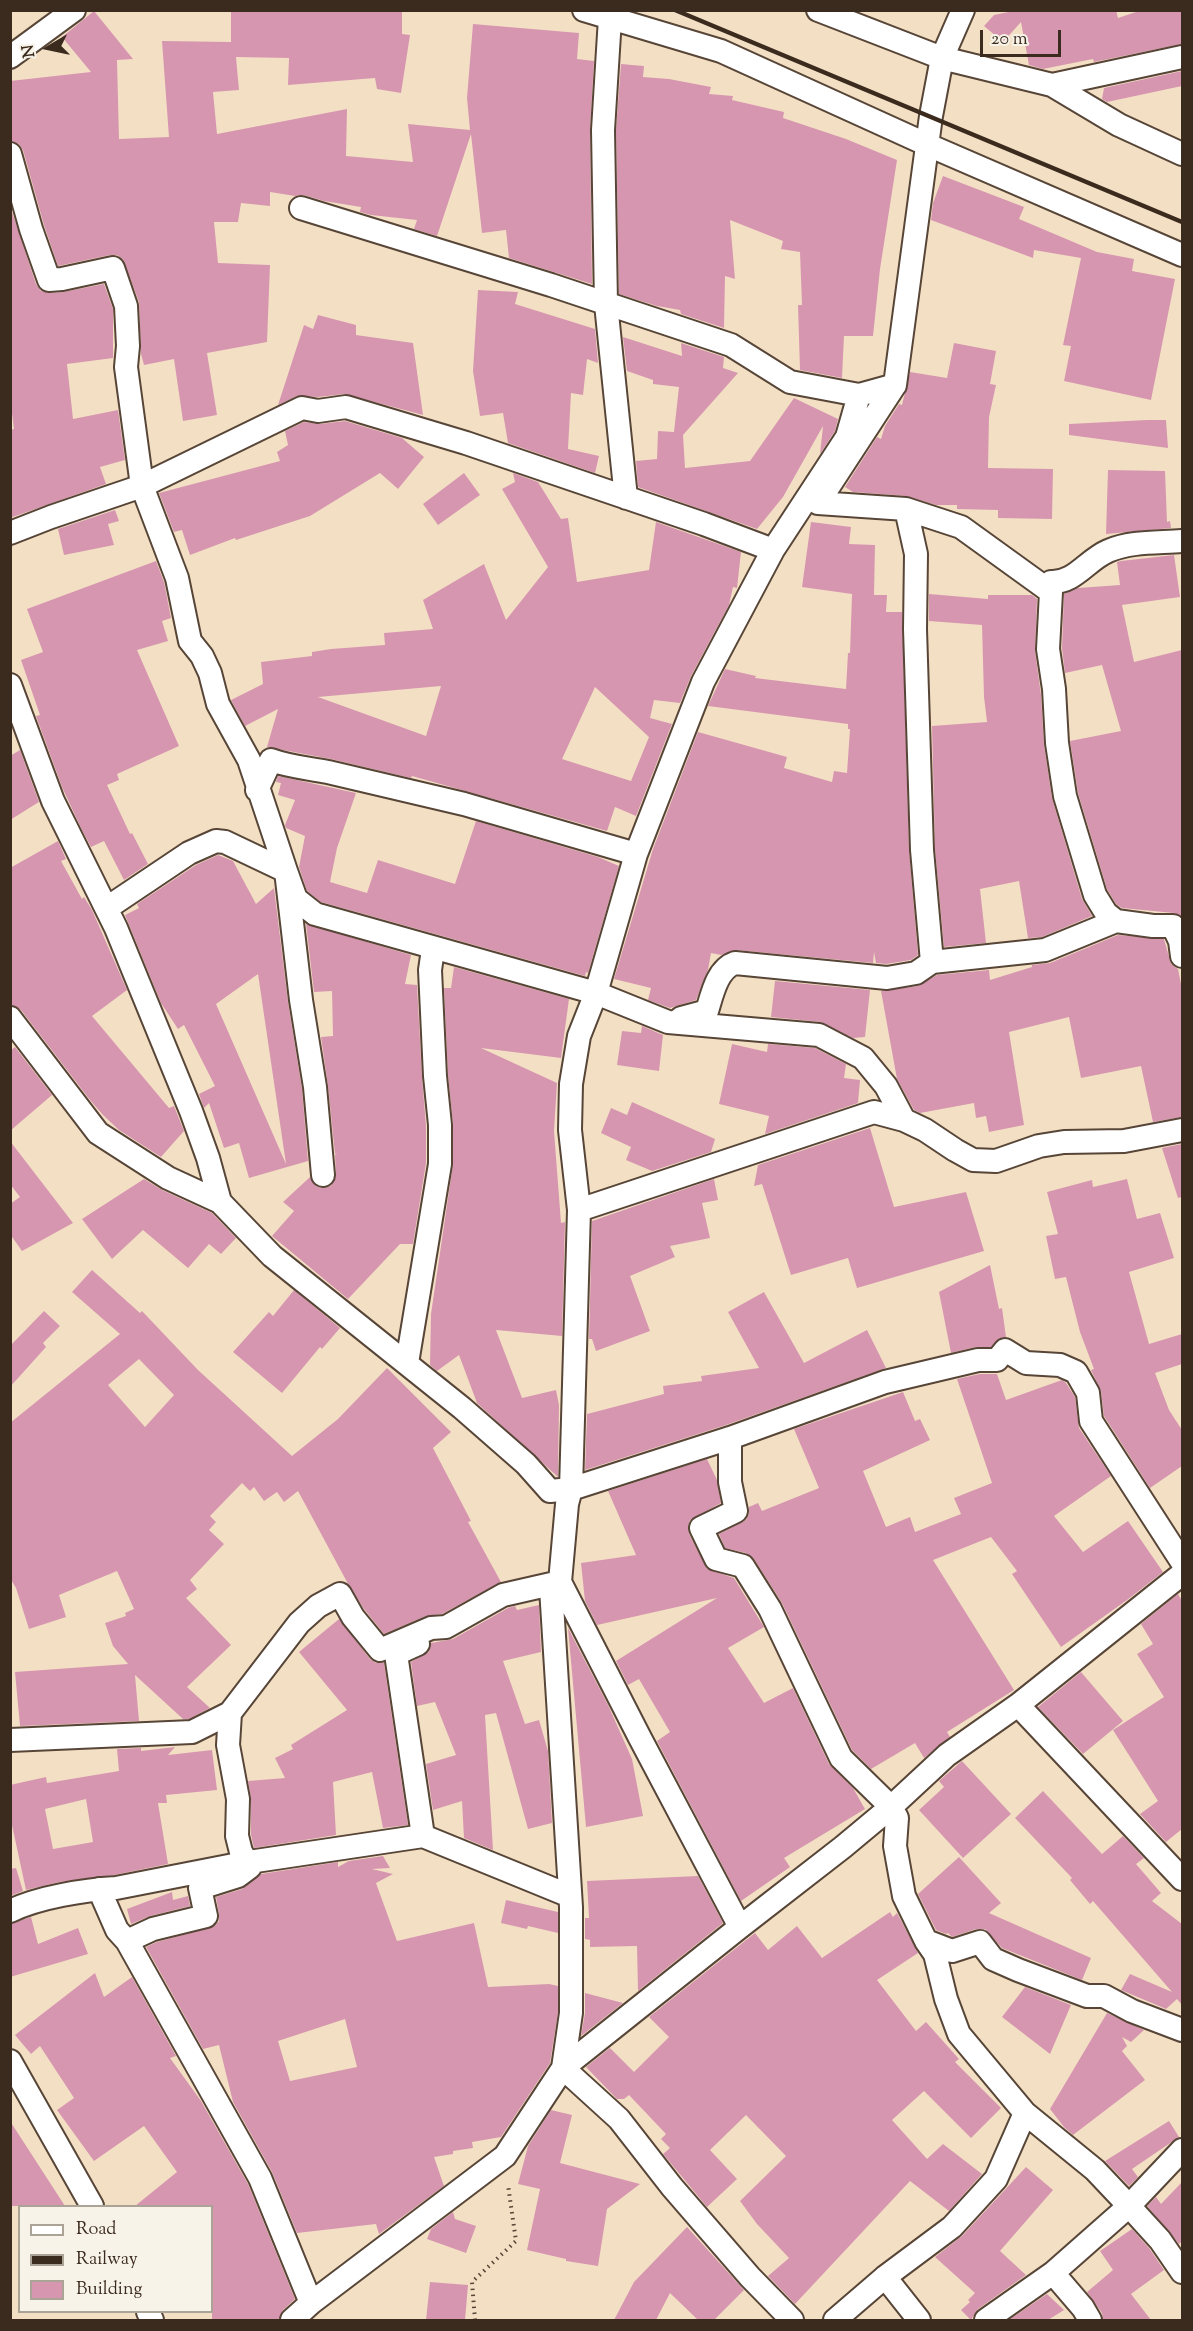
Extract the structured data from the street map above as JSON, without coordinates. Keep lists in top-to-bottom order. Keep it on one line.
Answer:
{"legend":["Road","Railway","Building"],"scale_bar":"20 m","north":"left"}
